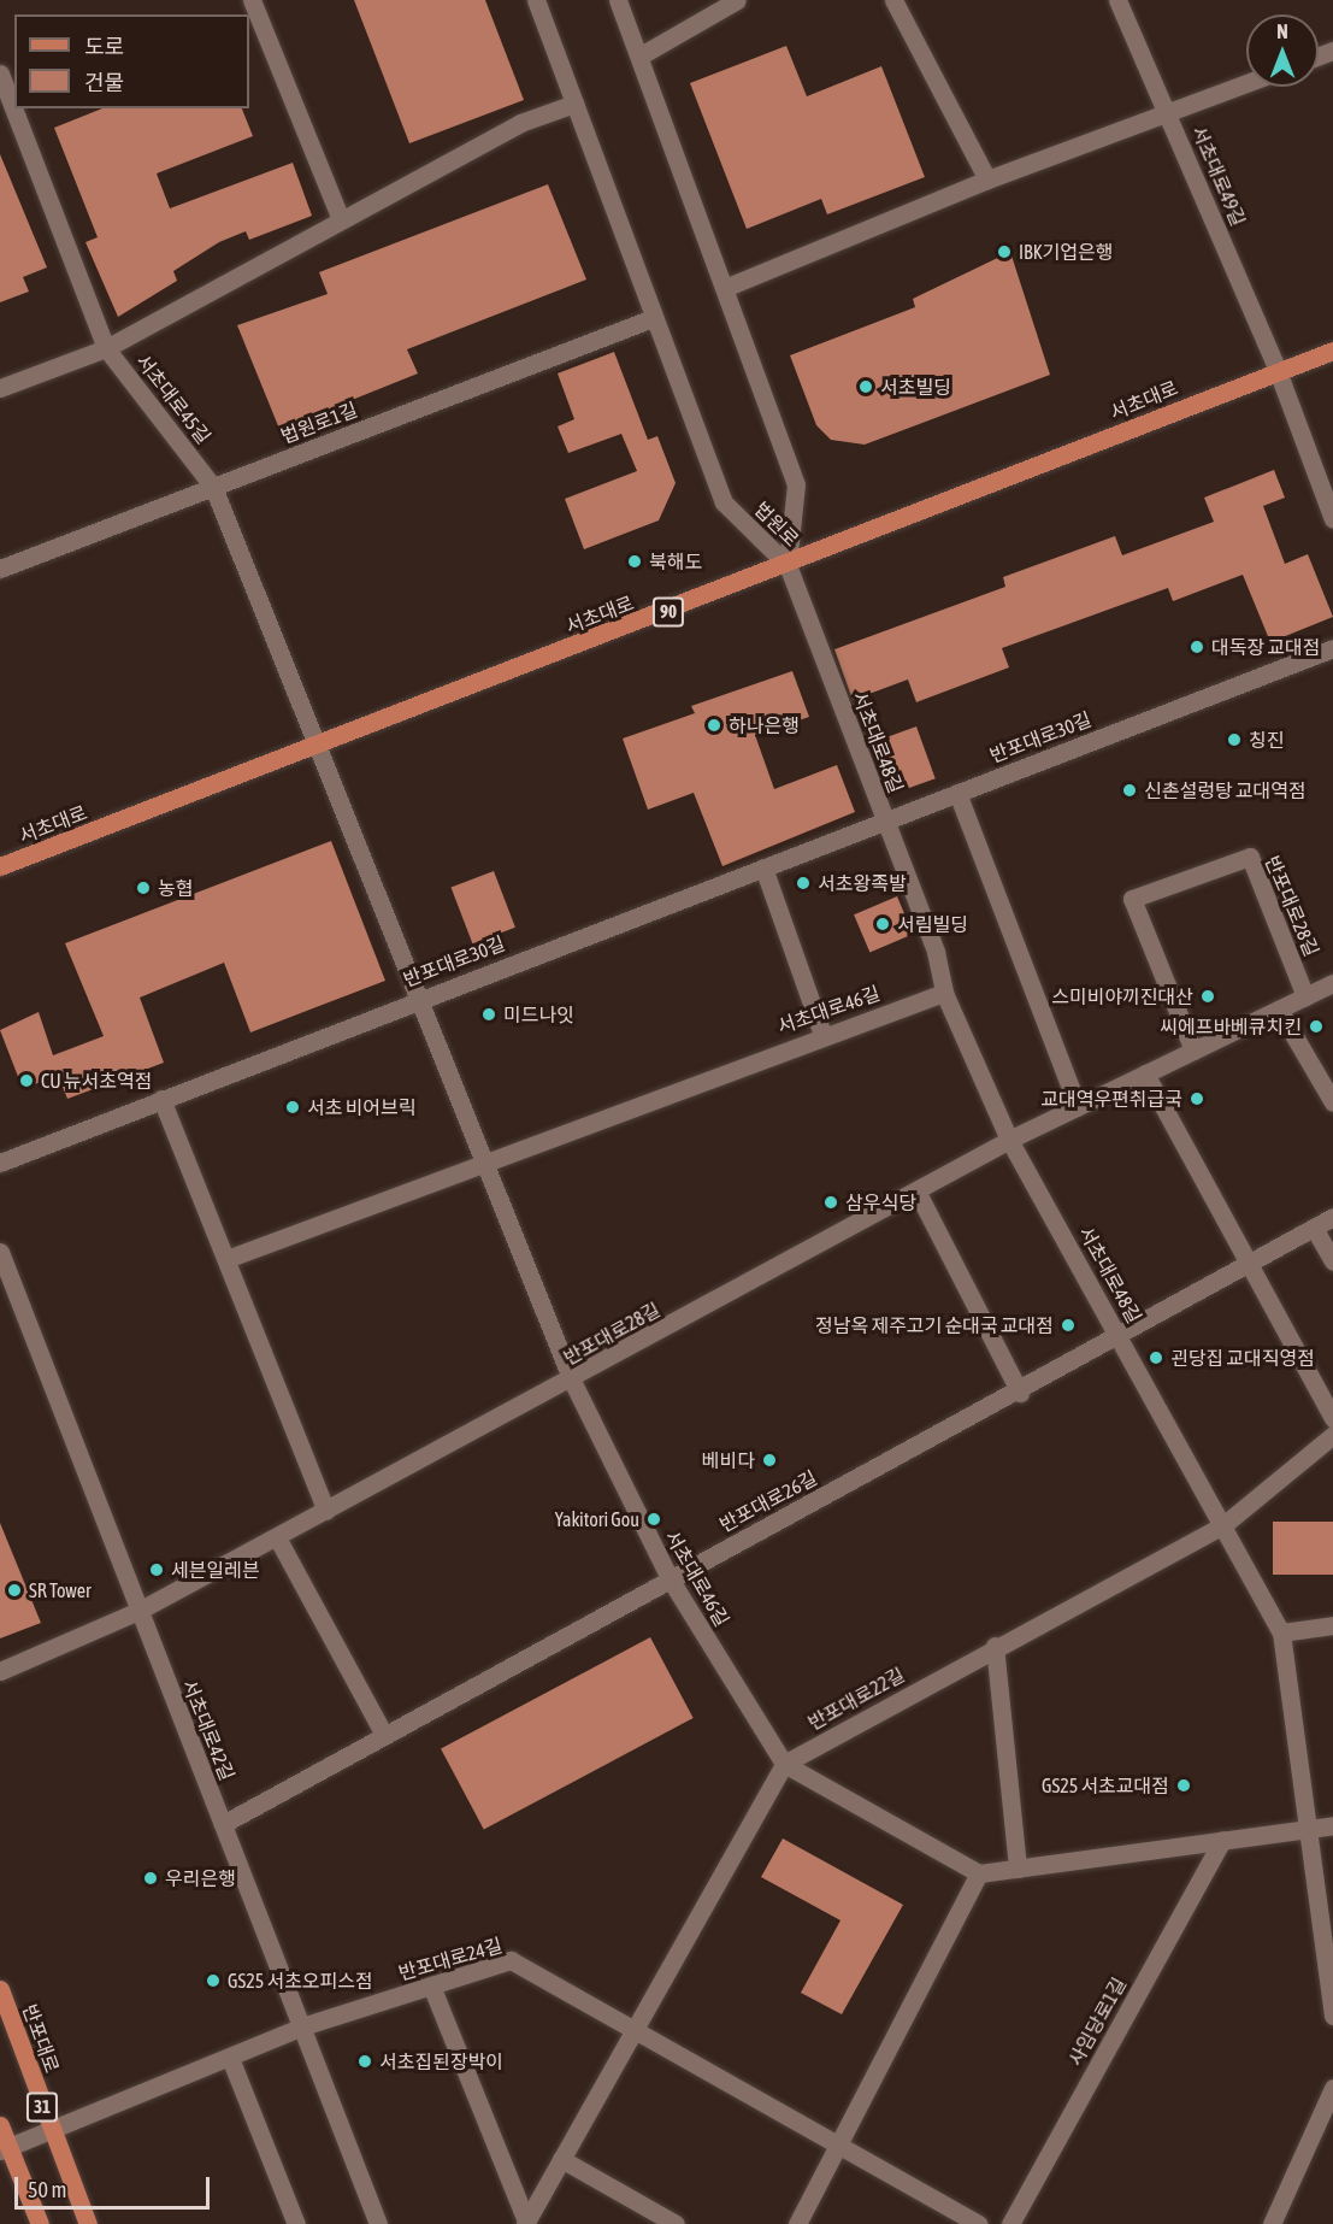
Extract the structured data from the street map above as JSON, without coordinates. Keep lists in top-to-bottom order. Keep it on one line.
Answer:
{"streets":{"main road":["서초대로","90","반포대로","31"],"street":["서초대로49길","서초대로45길","법원로1길","법원로","반포대로30길","서초대로48길","반포대로28길","서초대로46길","반포대로26길","반포대로22길","서초대로42길","반포대로24길","사임당로1길"]},"crossings":[["서초대로49길","서초대로"],["서초대로45길","서초대로"],["서초대로45길","법원로1길"],["서초대로45길","서초대로46길"],["서초대로","법원로"],["서초대로","서초대로48길"],["서초대로","서초대로46길"],["법원로1길","법원로"],["법원로","서초대로48길"],["반포대로30길","서초대로48길"],["반포대로30길","서초대로46길"],["서초대로48길","반포대로28길"],["서초대로48길","서초대로46길"],["서초대로48길","반포대로26길"],["서초대로48길","반포대로22길"],["반포대로28길","서초대로46길"],["반포대로28길","서초대로42길"],["서초대로46길","반포대로26길"],["서초대로46길","반포대로22길"],["반포대로26길","서초대로42길"],["서초대로42길","반포대로24길"],["반포대로24길","반포대로"],["반포대로24길","31"]],"places":["IBK기업은행","서초빌딩","북해도","대독장 교대점","하나은행","칭진","신촌설렁탕 교대역점","서초왕족발","농협","서림빌딩","스미비야끼진대산","미드나잇","씨에프바베큐치킨","CU 뉴서초역점","교대역우편취급국","서초 비어브릭","삼우식당","정남옥 제주고기 순대국 교대점","괸당집 교대직영점","베비다","Yakitori Gou","세븐일레븐","SR Tower","GS25 서초교대점","우리은행","GS25 서초오피스점","서초집된장박이"],"legend":["도로","건물"],"scale_bar":"50 m","north":"top"}
